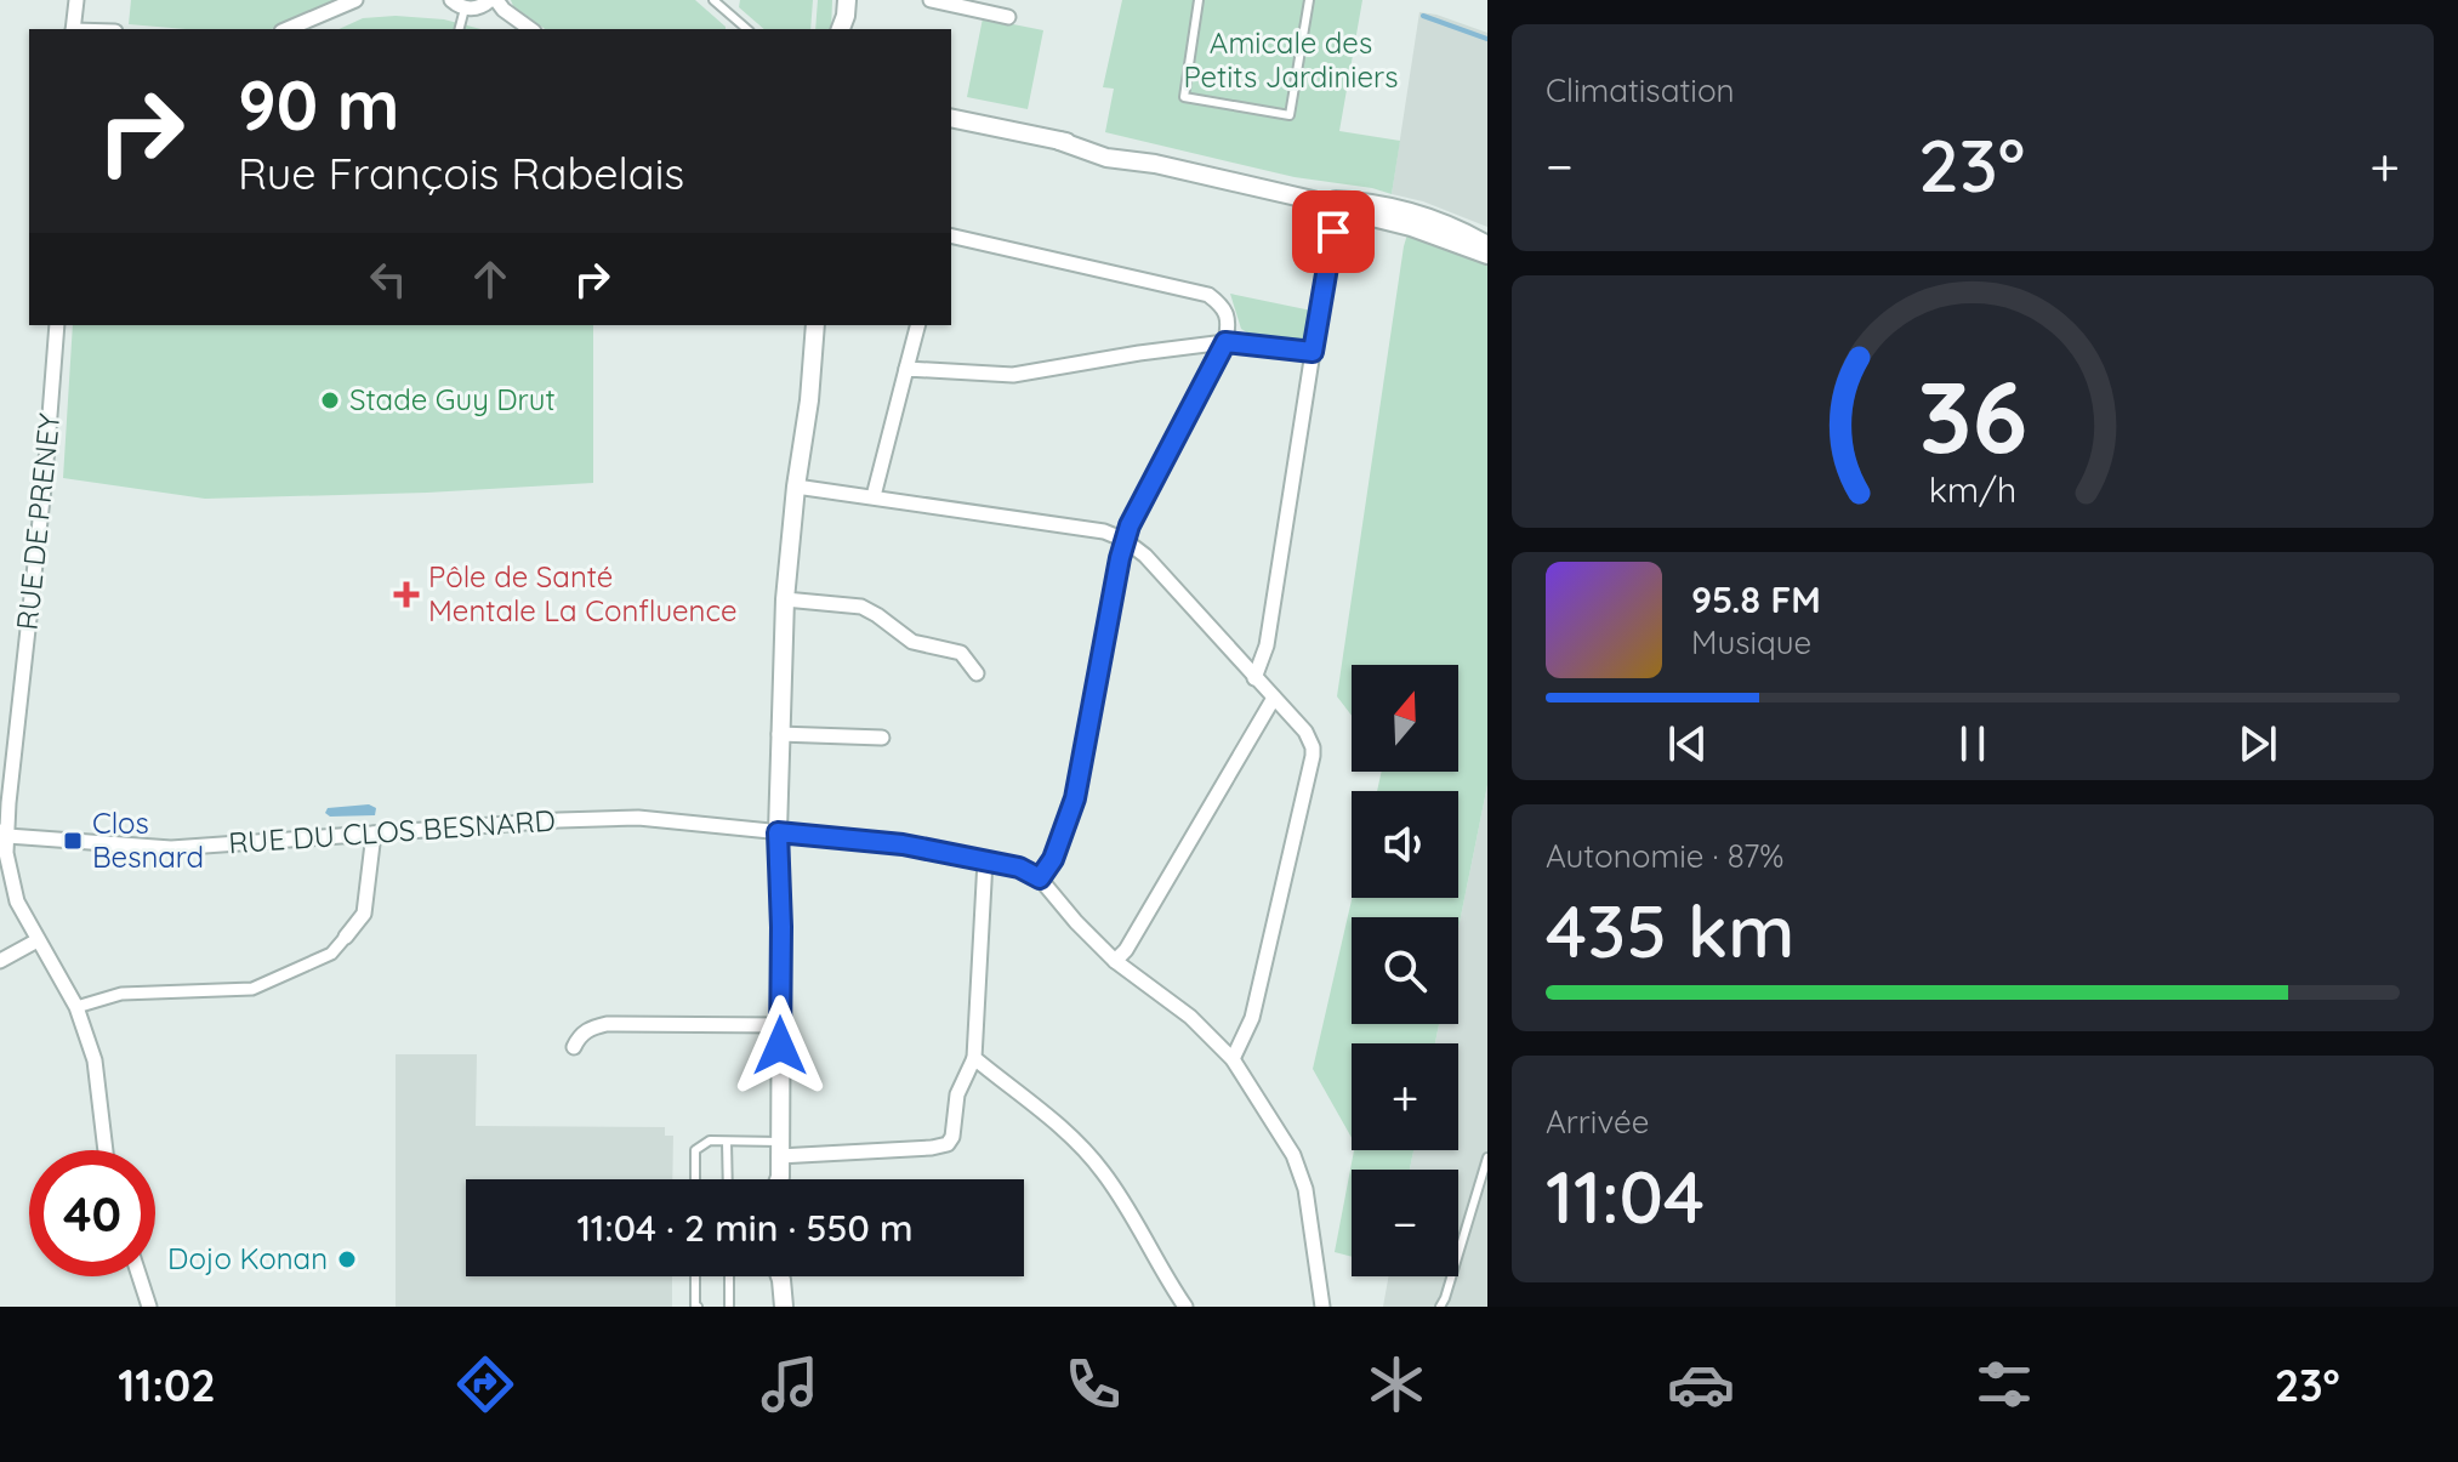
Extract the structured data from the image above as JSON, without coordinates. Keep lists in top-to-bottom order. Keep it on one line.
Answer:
{"streets":{"street":["RUE DE PRENEY","RUE DU CLOS BESNARD"]},"crossings":[["RUE DE PRENEY","RUE DU CLOS BESNARD"]],"parks":["Amicale des Petits Jardiniers"],"places":{"other":["Stade Guy Drut","Dojo Konan"],"health":["Pôle de Santé Mentale La Confluence"],"transit":["Clos Besnard"]},"north":"top","page":{"tile":["Climatisation",["Autonomie · 87%","435 km"],["Arrivée","11:04"]],"turn":["90 m","Rue François Rabelais"],"heat":["−","23°","+"],"song":["95.8 FM","Musique"],"map_buttons":["+","−"],"limit":"40","trip":"11:04 · 2 min · 550 m","tabs":["11:02","23°"],"gauge":["36","km/h"]}}
